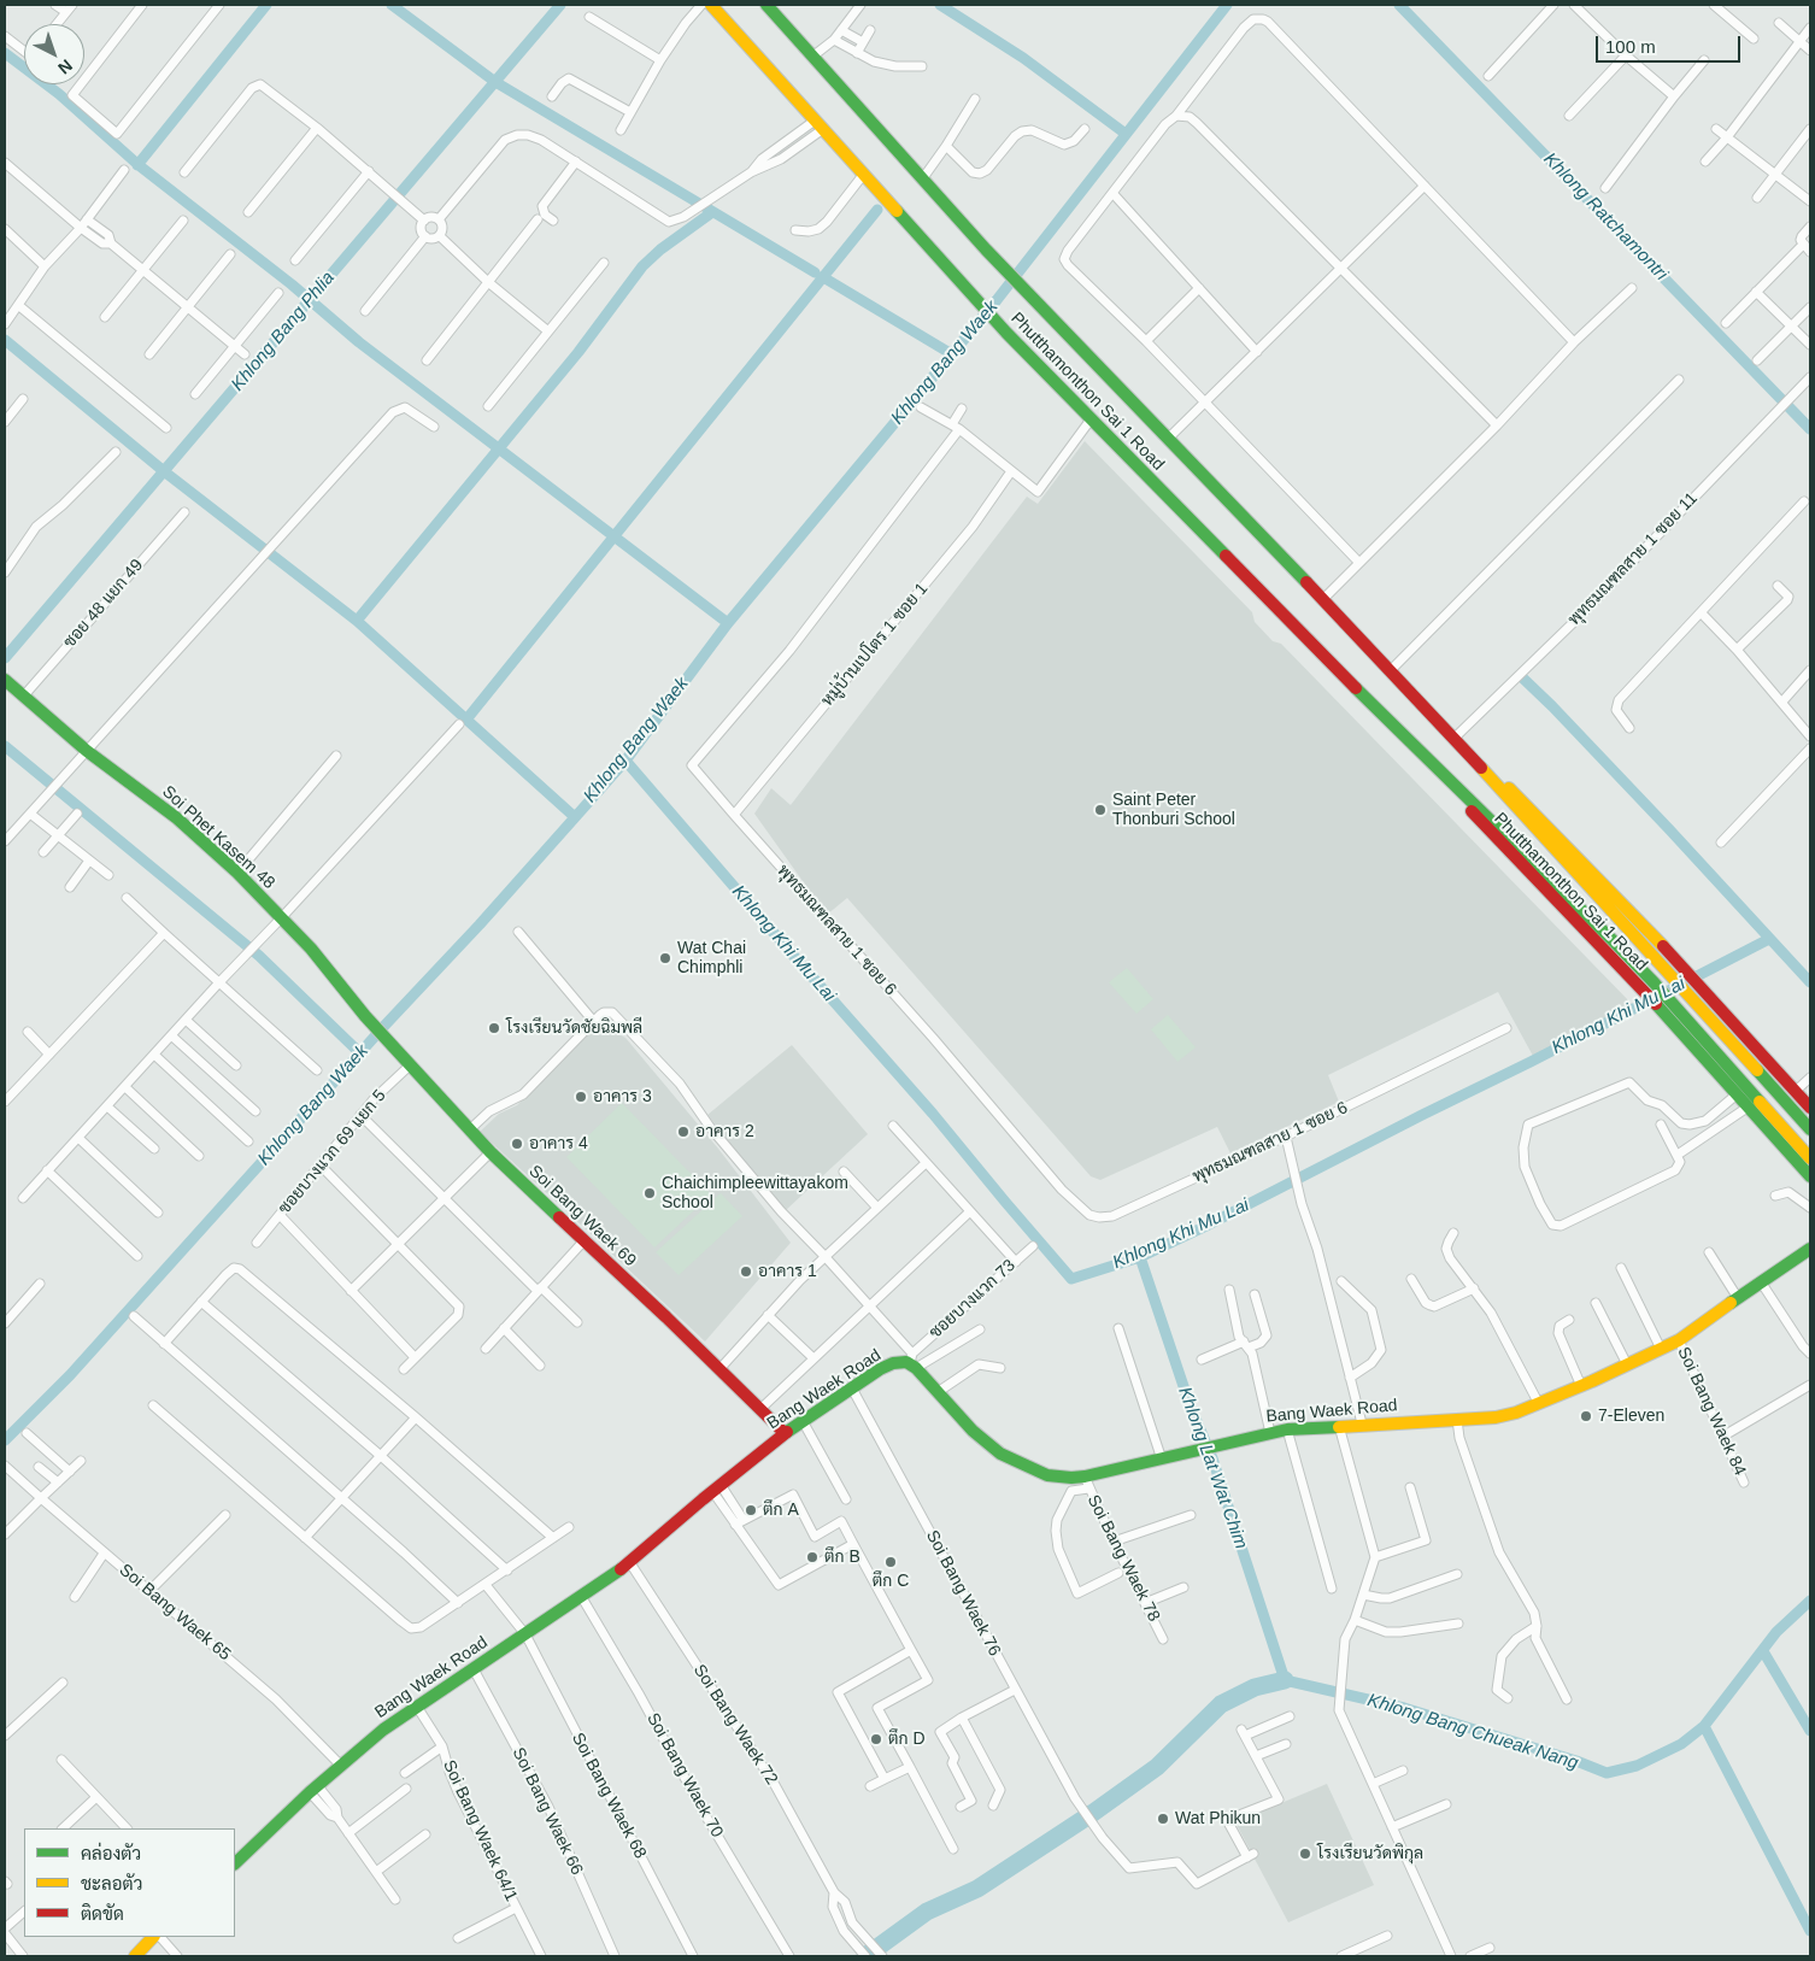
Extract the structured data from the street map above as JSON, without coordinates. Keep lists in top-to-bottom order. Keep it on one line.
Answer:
{"streets":{"main road":["Phutthamonthon Sai 1 Road","Soi Phet Kasem 48","Soi Bang Waek 69","Bang Waek Road"],"street":["พุทธมณฑลสาย 1 ซอย 11","ซอย 48 แยก 49","หมู่บ้านเปโตร 1 ซอย 1","พุทธมณฑลสาย 1 ซอย 6","ซอยบางแวก 69 แยก 5","ซอยบางแวก 73","Soi Bang Waek 84","Soi Bang Waek 78","Soi Bang Waek 76","Soi Bang Waek 65","Soi Bang Waek 72","Soi Bang Waek 70","Soi Bang Waek 68","Soi Bang Waek 66","Soi Bang Waek 64/1"]},"crossings":[["Phutthamonthon Sai 1 Road","พุทธมณฑลสาย 1 ซอย 11"],["ซอย 48 แยก 49","Soi Phet Kasem 48"],["หมู่บ้านเปโตร 1 ซอย 1","พุทธมณฑลสาย 1 ซอย 6"],["Soi Phet Kasem 48","Soi Bang Waek 69"],["ซอยบางแวก 69 แยก 5","Soi Bang Waek 69"],["Soi Bang Waek 69","Bang Waek Road"],["ซอยบางแวก 73","Bang Waek Road"],["Bang Waek Road","Soi Bang Waek 84"],["Bang Waek Road","Soi Bang Waek 78"],["Bang Waek Road","Soi Bang Waek 76"],["Bang Waek Road","Soi Bang Waek 65"],["Bang Waek Road","Soi Bang Waek 72"],["Bang Waek Road","Soi Bang Waek 70"],["Bang Waek Road","Soi Bang Waek 68"],["Bang Waek Road","Soi Bang Waek 66"],["Bang Waek Road","Soi Bang Waek 64/1"]],"water":["Khlong Ratchamontri","Khlong Bang Phlia","Khlong Bang Waek","Khlong Khi Mu Lai","Khlong Lat Wat Chim","Khlong Bang Chueak Nang"],"places":["Saint Peter Thonburi School","Wat Chai Chimphli","โรงเรียนวัดชัยฉิมพลี","อาคาร 3","อาคาร 2","อาคาร 4","Chaichimpleewittayakom School","อาคาร 1","7-Eleven","ตึก A","ตึก B","ตึก C","ตึก D","Wat Phikun","โรงเรียนวัดพิกุล"],"legend":["คล่องตัว","ชะลอตัว","ติดขัด"],"scale_bar":"100 m","north":"bottom right"}
